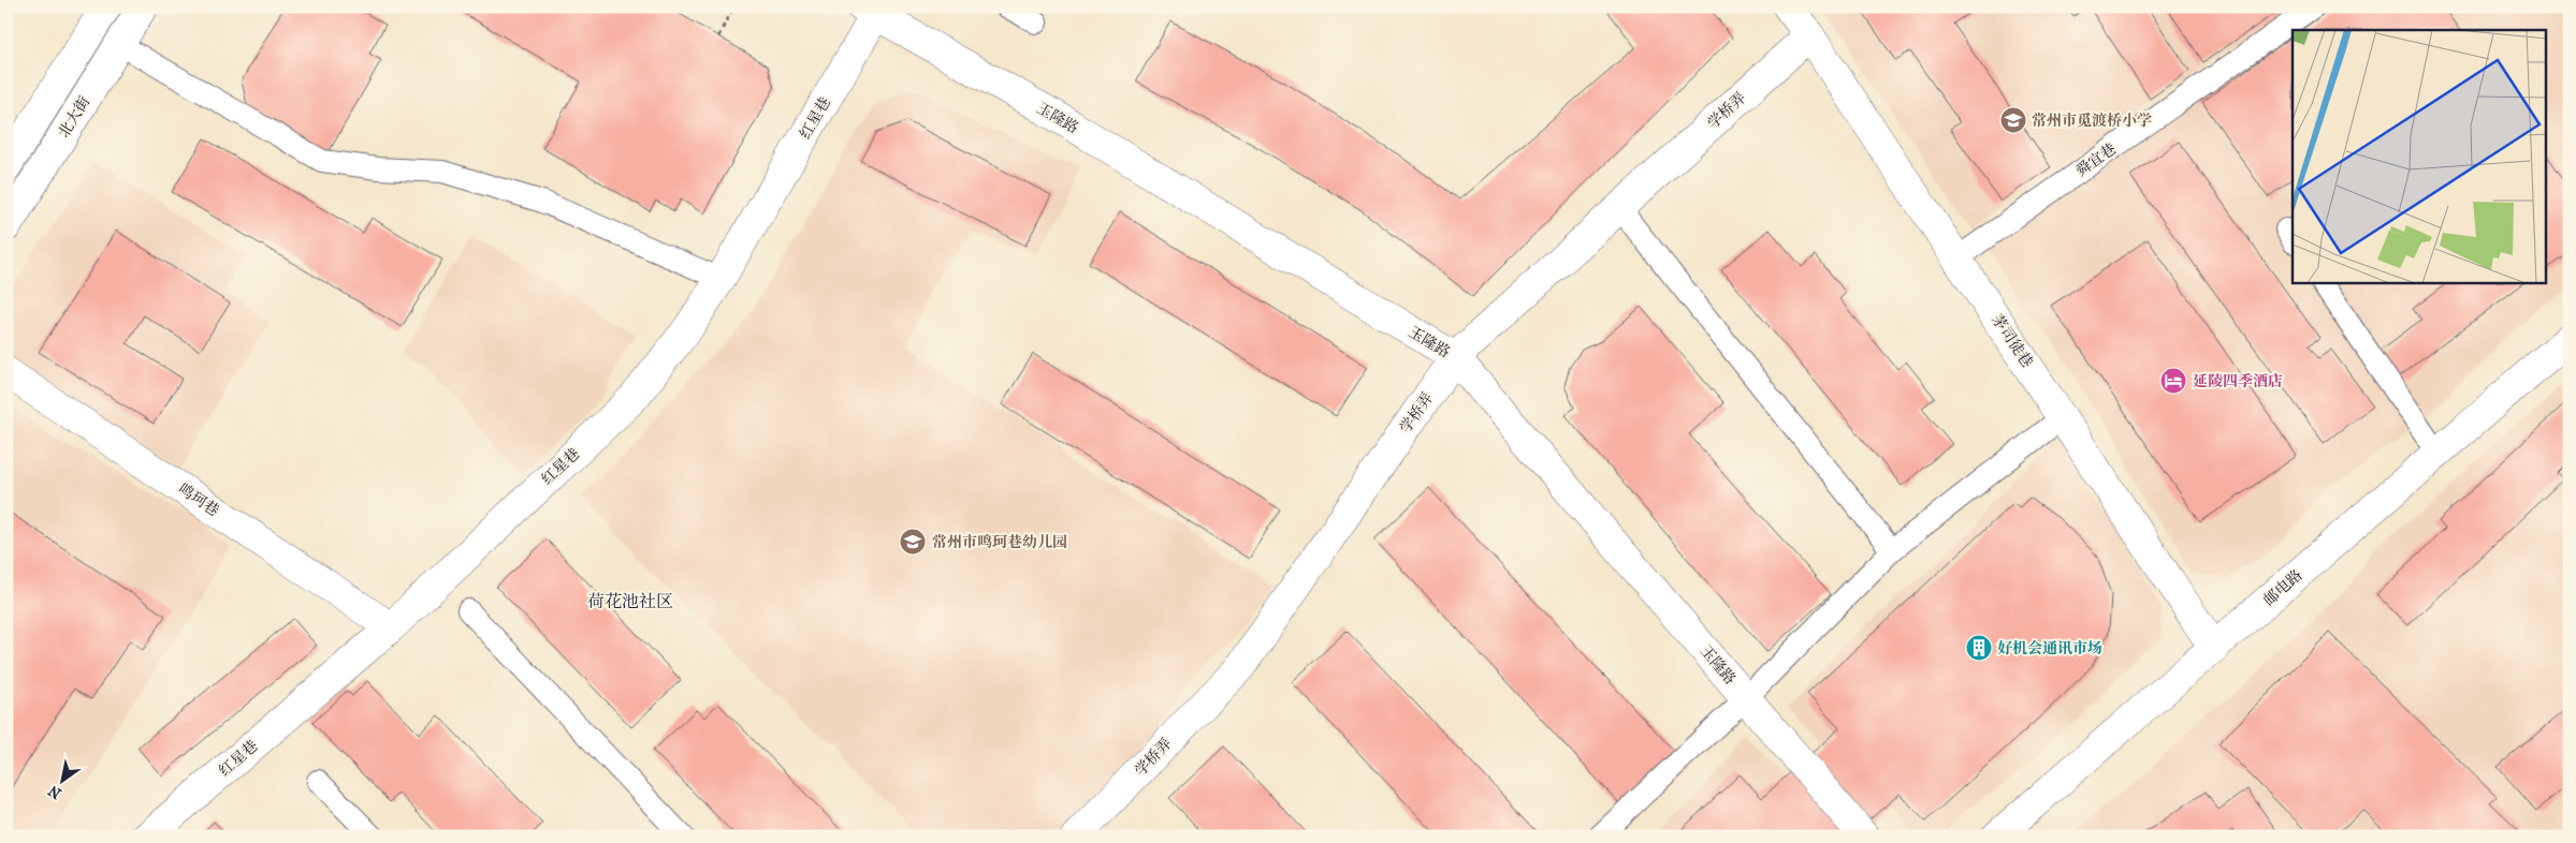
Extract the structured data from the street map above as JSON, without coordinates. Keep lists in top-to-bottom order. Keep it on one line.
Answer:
{"streets":{"street":["学桥弄","北大街","红星巷","玉隆路","茅司徒巷","鸣珂巷","邮电路"],"lane":["舜宜巷"]},"crossings":[["学桥弄","玉隆路"],["学桥弄","茅司徒巷"],["红星巷","玉隆路"],["红星巷","鸣珂巷"],["舜宜巷","茅司徒巷"],["茅司徒巷","邮电路"]],"districts":["荷花池社区"],"places":{"school or university":["常州市觅渡桥小学","常州市鸣珂巷幼儿园"],"hotel":["延陵四季酒店"],"building":["好机会通讯市场"]},"north":"bottom left"}
